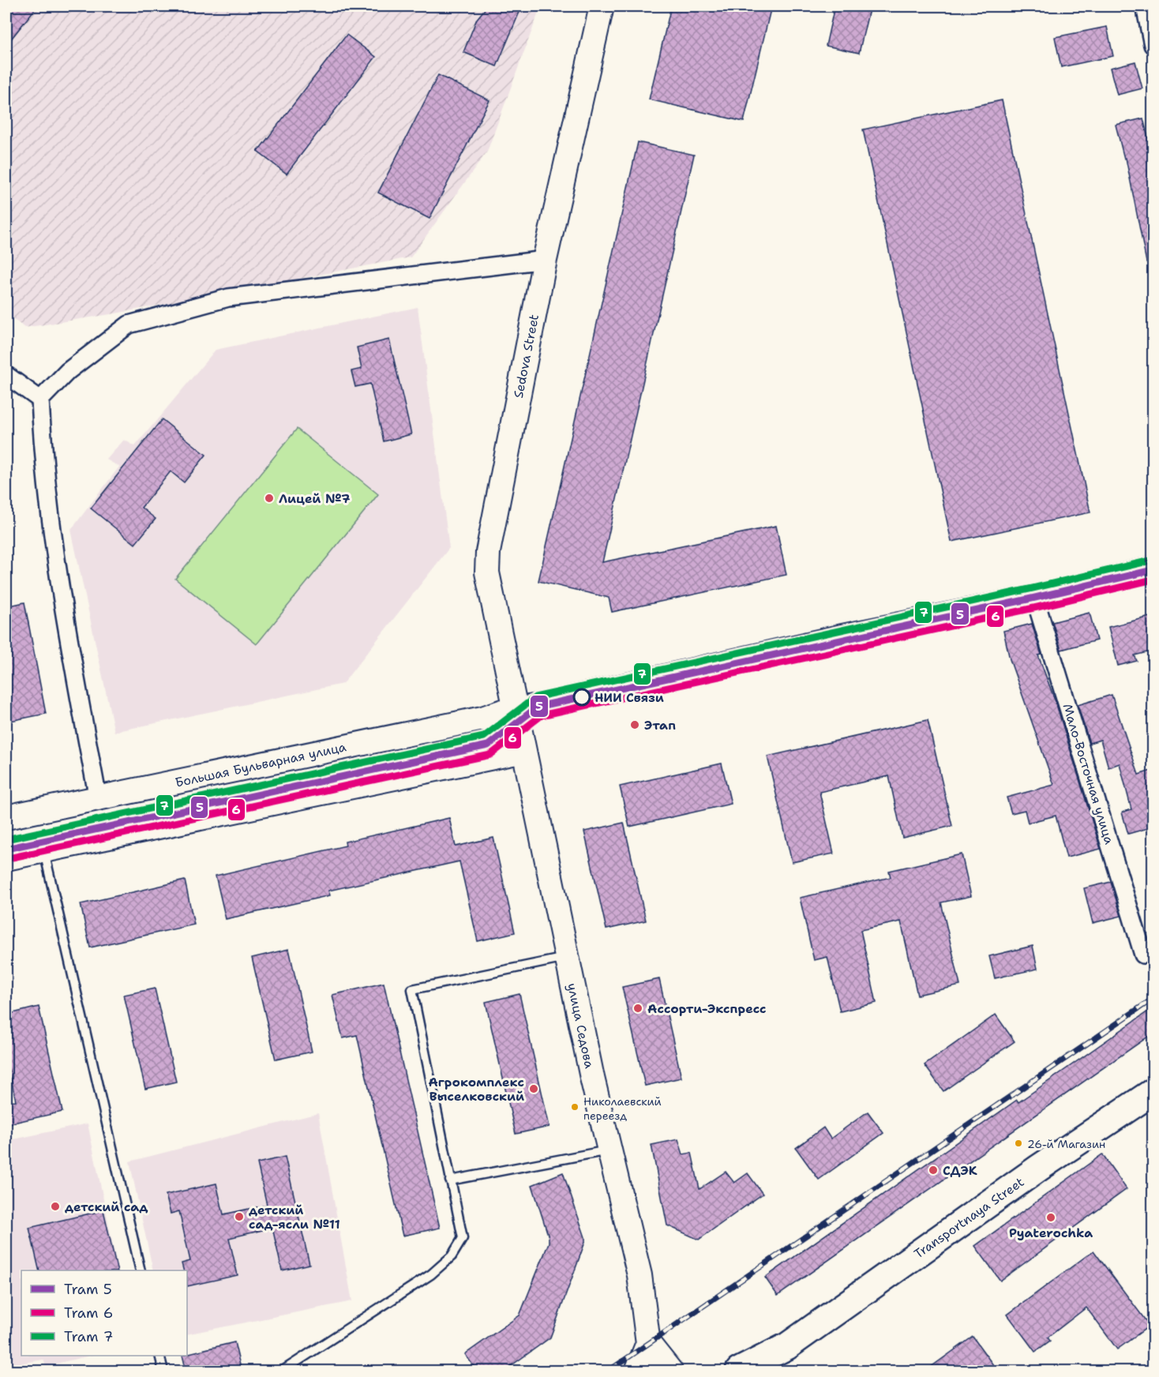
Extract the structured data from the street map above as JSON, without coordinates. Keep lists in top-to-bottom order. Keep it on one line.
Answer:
{"streets":{"main road":["Sedova Street","Большая Бульварная улица","улица Седова","Transportnaya Street"],"street":["Мало-Восточная улица"]},"crossings":[["Sedova Street","Большая Бульварная улица"],["Sedova Street","улица Седова"],["Большая Бульварная улица","улица Седова"]],"places":["Лицей №7","НИИ Связи","Этап","Ассорти-Экспресс","Агрокомплекс Выселковский","Николаевский переезд","26-й Магазин","СДЭК","детский сад","детский сад-ясли №11","Pyaterochka"],"lines":["tram line 7","tram line 5","tram line 6"],"legend":["Tram 5","Tram 6","Tram 7"]}
